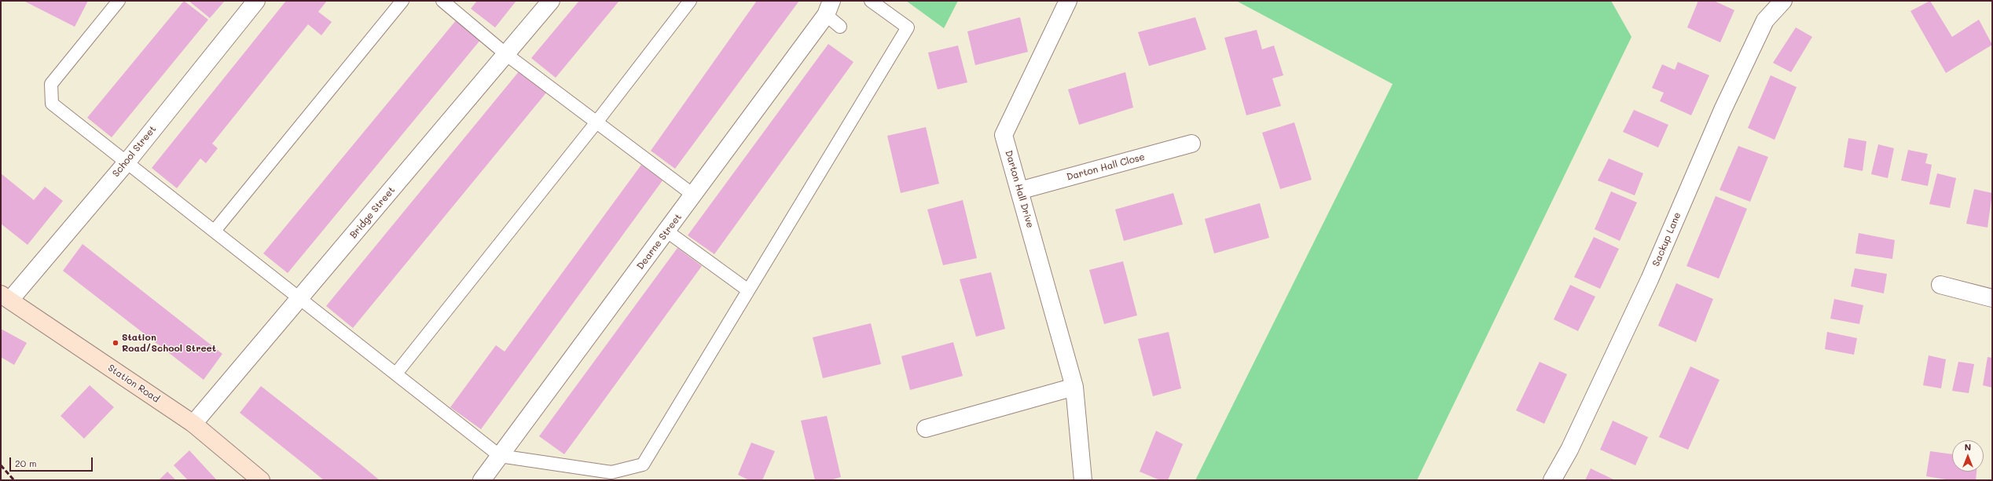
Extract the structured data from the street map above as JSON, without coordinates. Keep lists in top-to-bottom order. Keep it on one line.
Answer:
{"streets":{"main road":["Station Road"],"street":["School Street","Darton Hall Close","Darton Hall Drive","Bridge Street","Sackup Lane","Dearne Street"]},"crossings":[["School Street","Station Road"],["Darton Hall Close","Darton Hall Drive"],["Bridge Street","Station Road"]],"places":["Station Road/School Street"],"scale_bar":"20 m","north":"top"}
